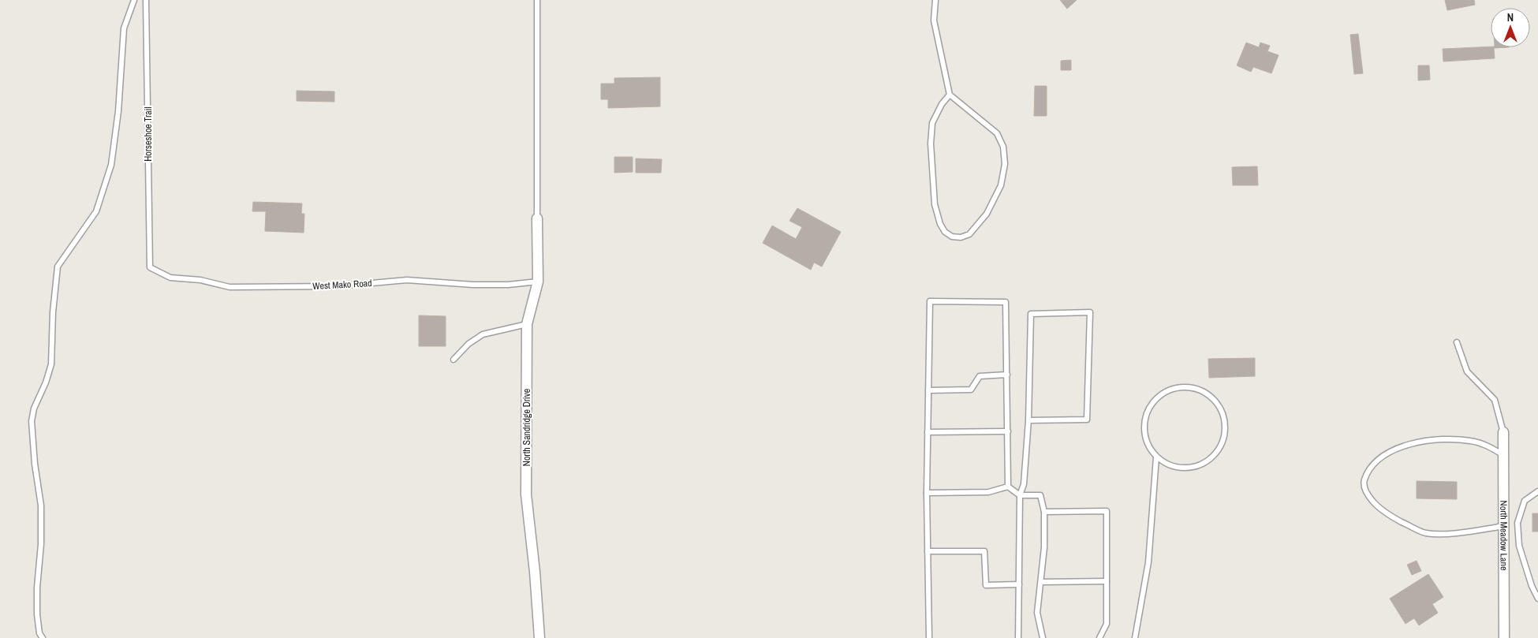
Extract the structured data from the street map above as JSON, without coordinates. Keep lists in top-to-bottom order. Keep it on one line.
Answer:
{"streets":{"street":["North Sandridge Drive","North Meadow Lane"],"lane":["Horseshoe Trail","West Mako Road"]},"crossings":[["Horseshoe Trail","West Mako Road"],["West Mako Road","North Sandridge Drive"]],"north":"top"}
